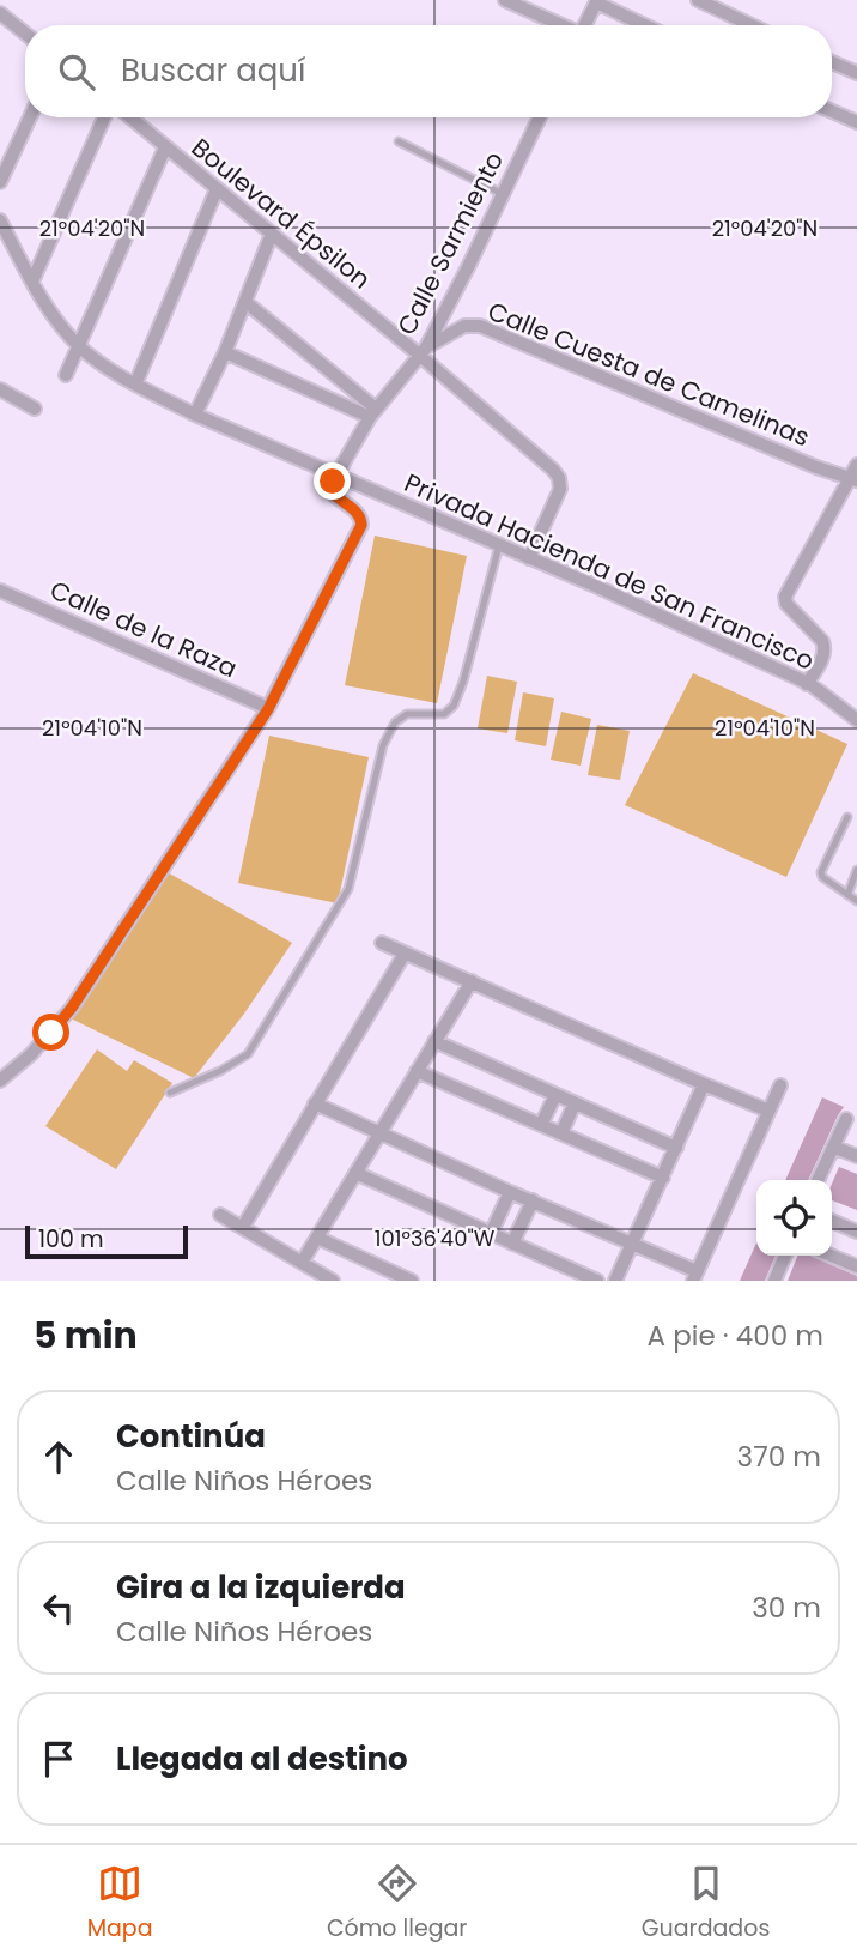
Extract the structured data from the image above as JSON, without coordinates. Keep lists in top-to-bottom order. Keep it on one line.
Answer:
{"streets":{"street":["Boulevard Épsilon","Calle Sarmiento","Calle Cuesta de Camelinas","Privada Hacienda de San Francisco","Calle de la Raza"]},"crossings":[["Boulevard Épsilon","Calle Sarmiento"],["Boulevard Épsilon","Calle Cuesta de Camelinas"],["Boulevard Épsilon","Privada Hacienda de San Francisco"],["Calle Sarmiento","Calle Cuesta de Camelinas"]],"scale_bar":"100 m","page":{"search":"Buscar aquí","scale":"100 m","heading":["5 min","A pie · 400 m"],"list":[["Continúa","Calle Niños Héroes","370 m"],["Gira a la izquierda","Calle Niños Héroes","30 m"],"Llegada al destino"],"nav":["Mapa","Cómo llegar","Guardados"]},"coordinates":["21°04'20\"N","21°04'10\"N","101°36'40\"W"]}
